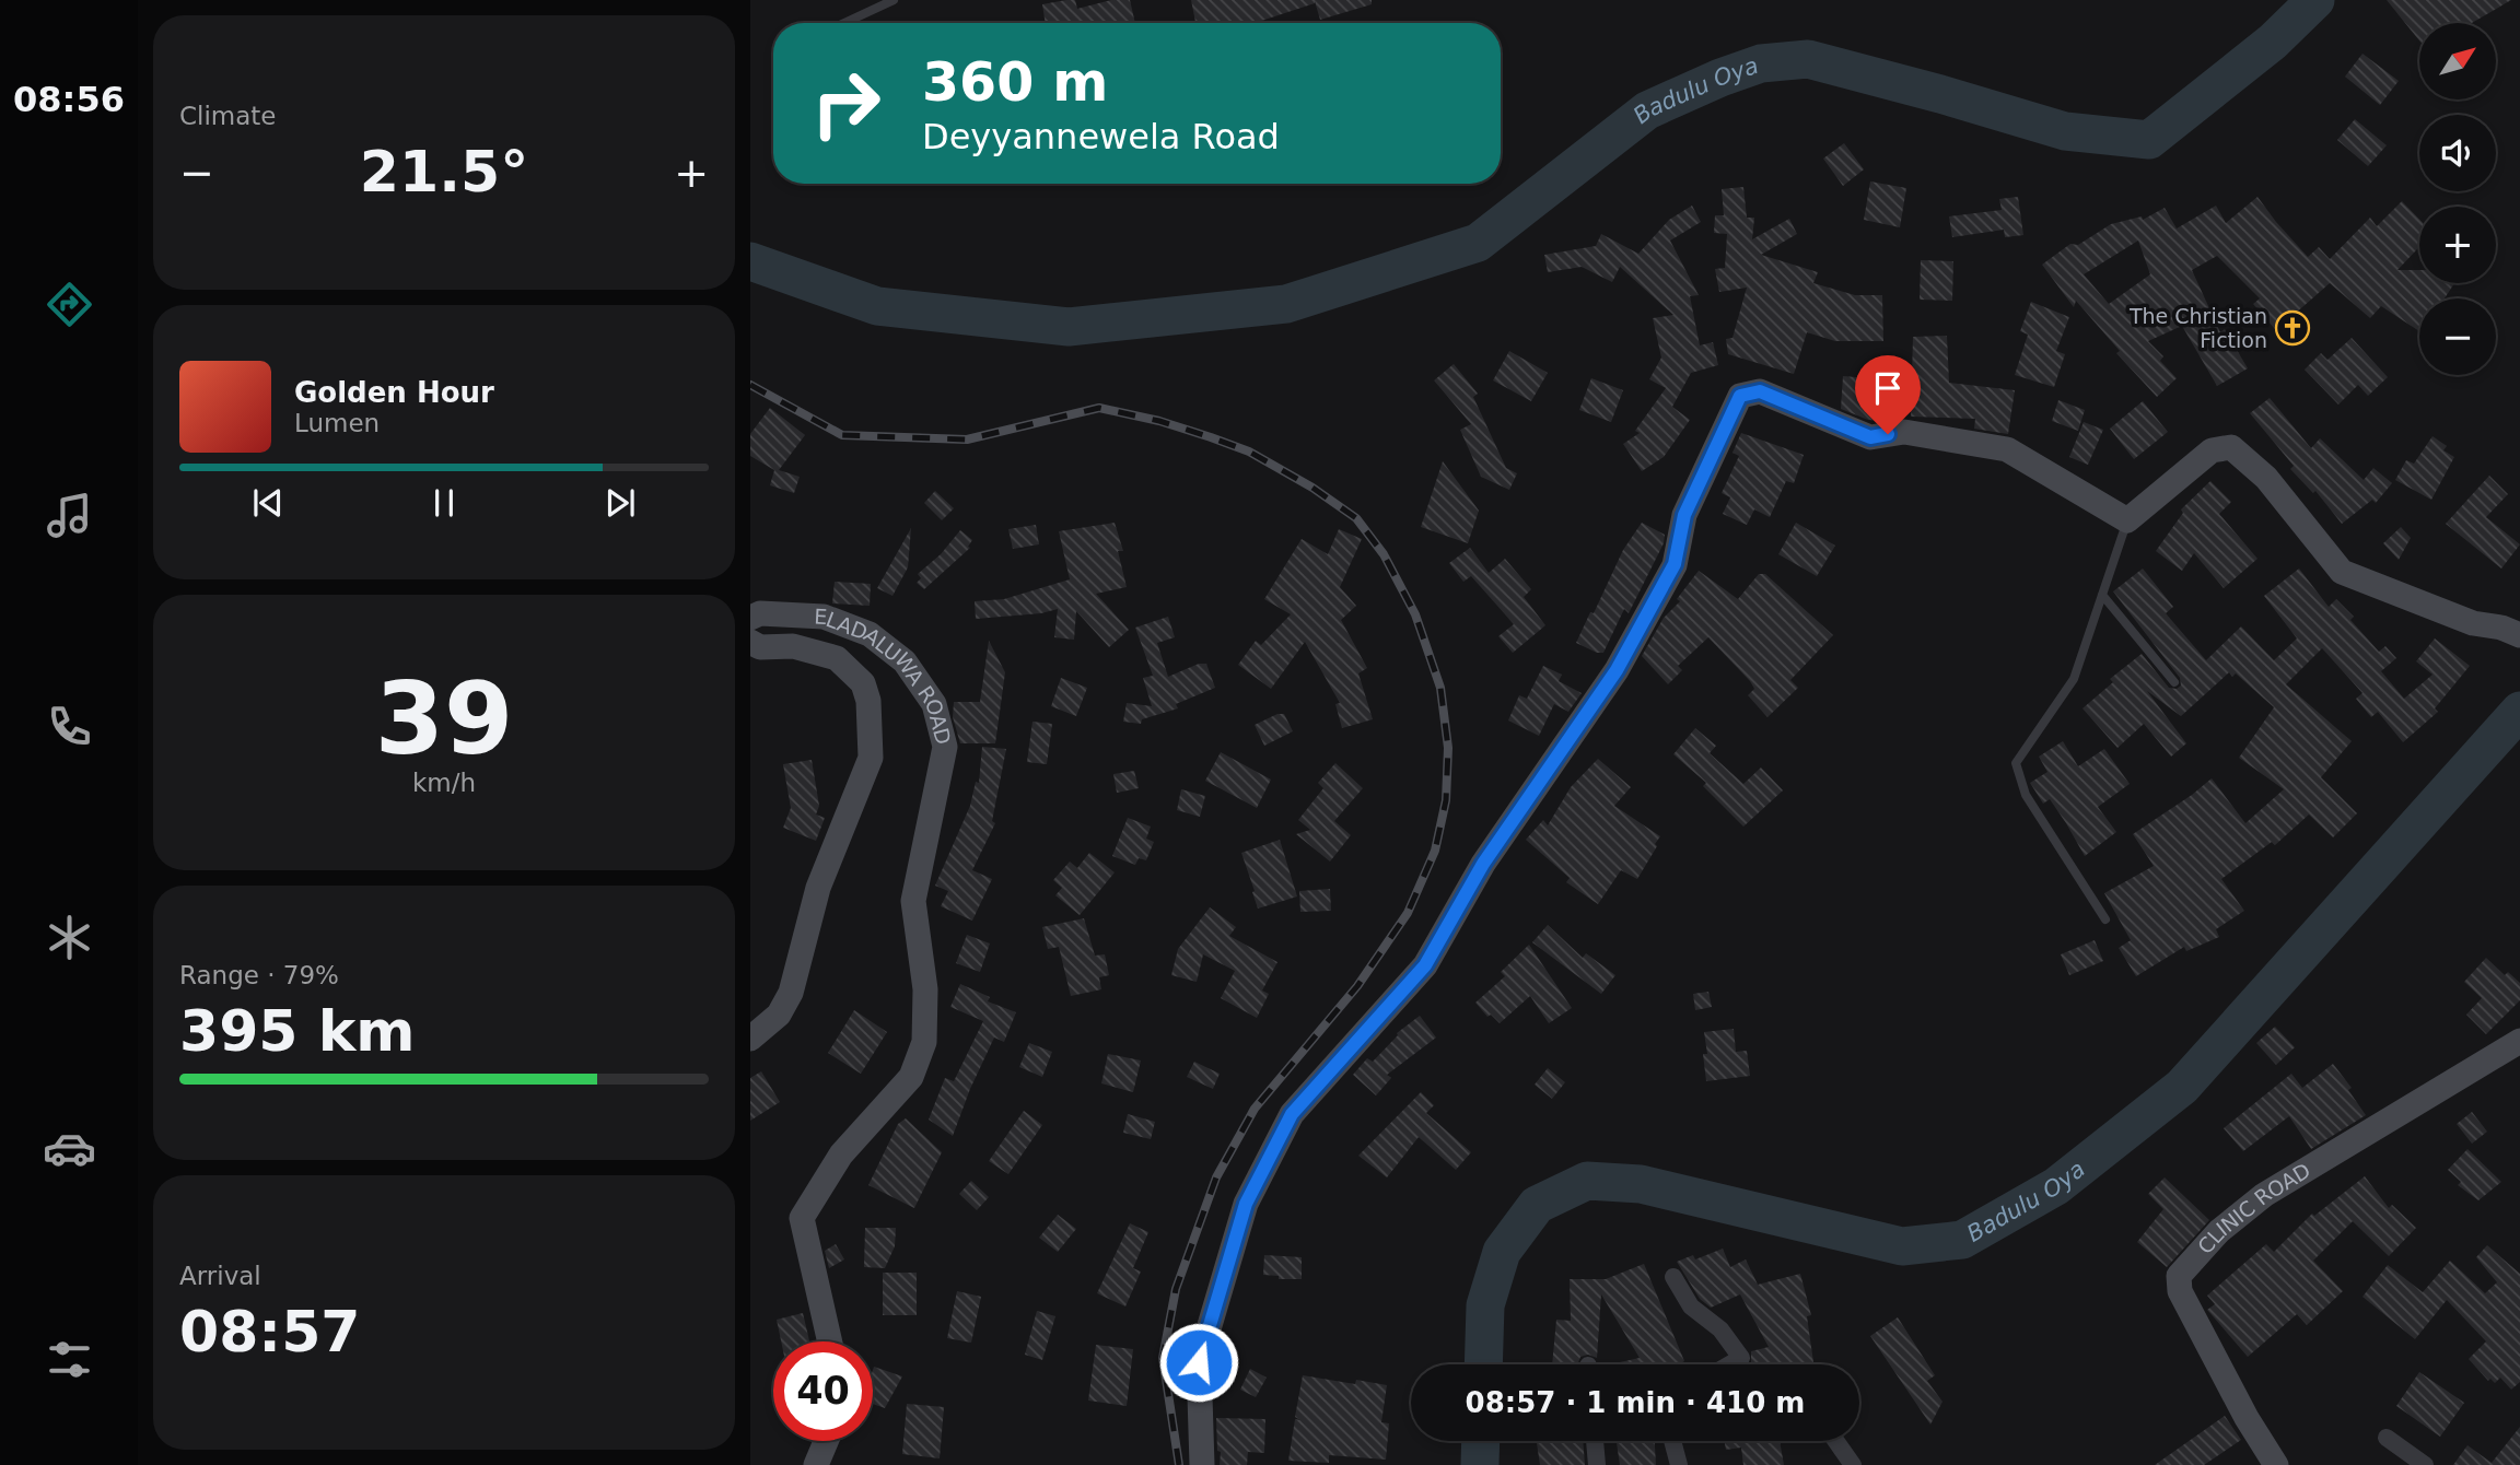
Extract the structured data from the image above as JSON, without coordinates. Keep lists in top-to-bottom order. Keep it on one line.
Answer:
{"streets":{"street":["ELADALUWA ROAD","CLINIC ROAD"]},"water":["Badulu Oya"],"places":{"church":["The Christian Fiction"]},"north":"top right","page":{"tabs":"08:56","tile":["Climate",["39","km/h"],["Range · 79%","395 km"],["Arrival","08:57"]],"map_buttons":["+","−"],"turn":["360 m","Deyyannewela Road"],"heat":["−","21.5°","+"],"song":["Golden Hour","Lumen"],"limit":"40","trip":"08:57 · 1 min · 410 m"}}
